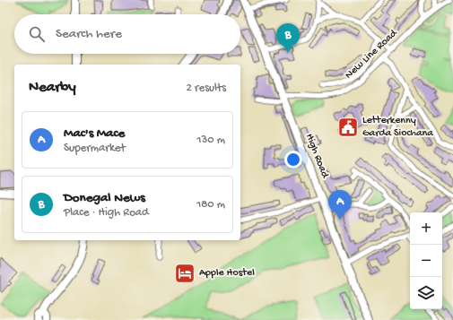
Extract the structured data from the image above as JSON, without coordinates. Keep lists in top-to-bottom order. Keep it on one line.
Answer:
{"streets":{"street":["New Line Road","High Road"]},"crossings":[["New Line Road","High Road"]],"places":{"public building":["Letterkenny Garda Siochana"],"hotel":["Apple Hostel"]},"page":{"search":"Search here","pins":["B","A"],"heading":["Nearby","2 results"],"list":[{"mark":"A","name":"Mac's Mace","note":"Supermarket","value":"130 m"},{"mark":"B","name":"Donegal News","note":"Place · High Road","value":"180 m"}],"map_buttons":["+","−"]}}
